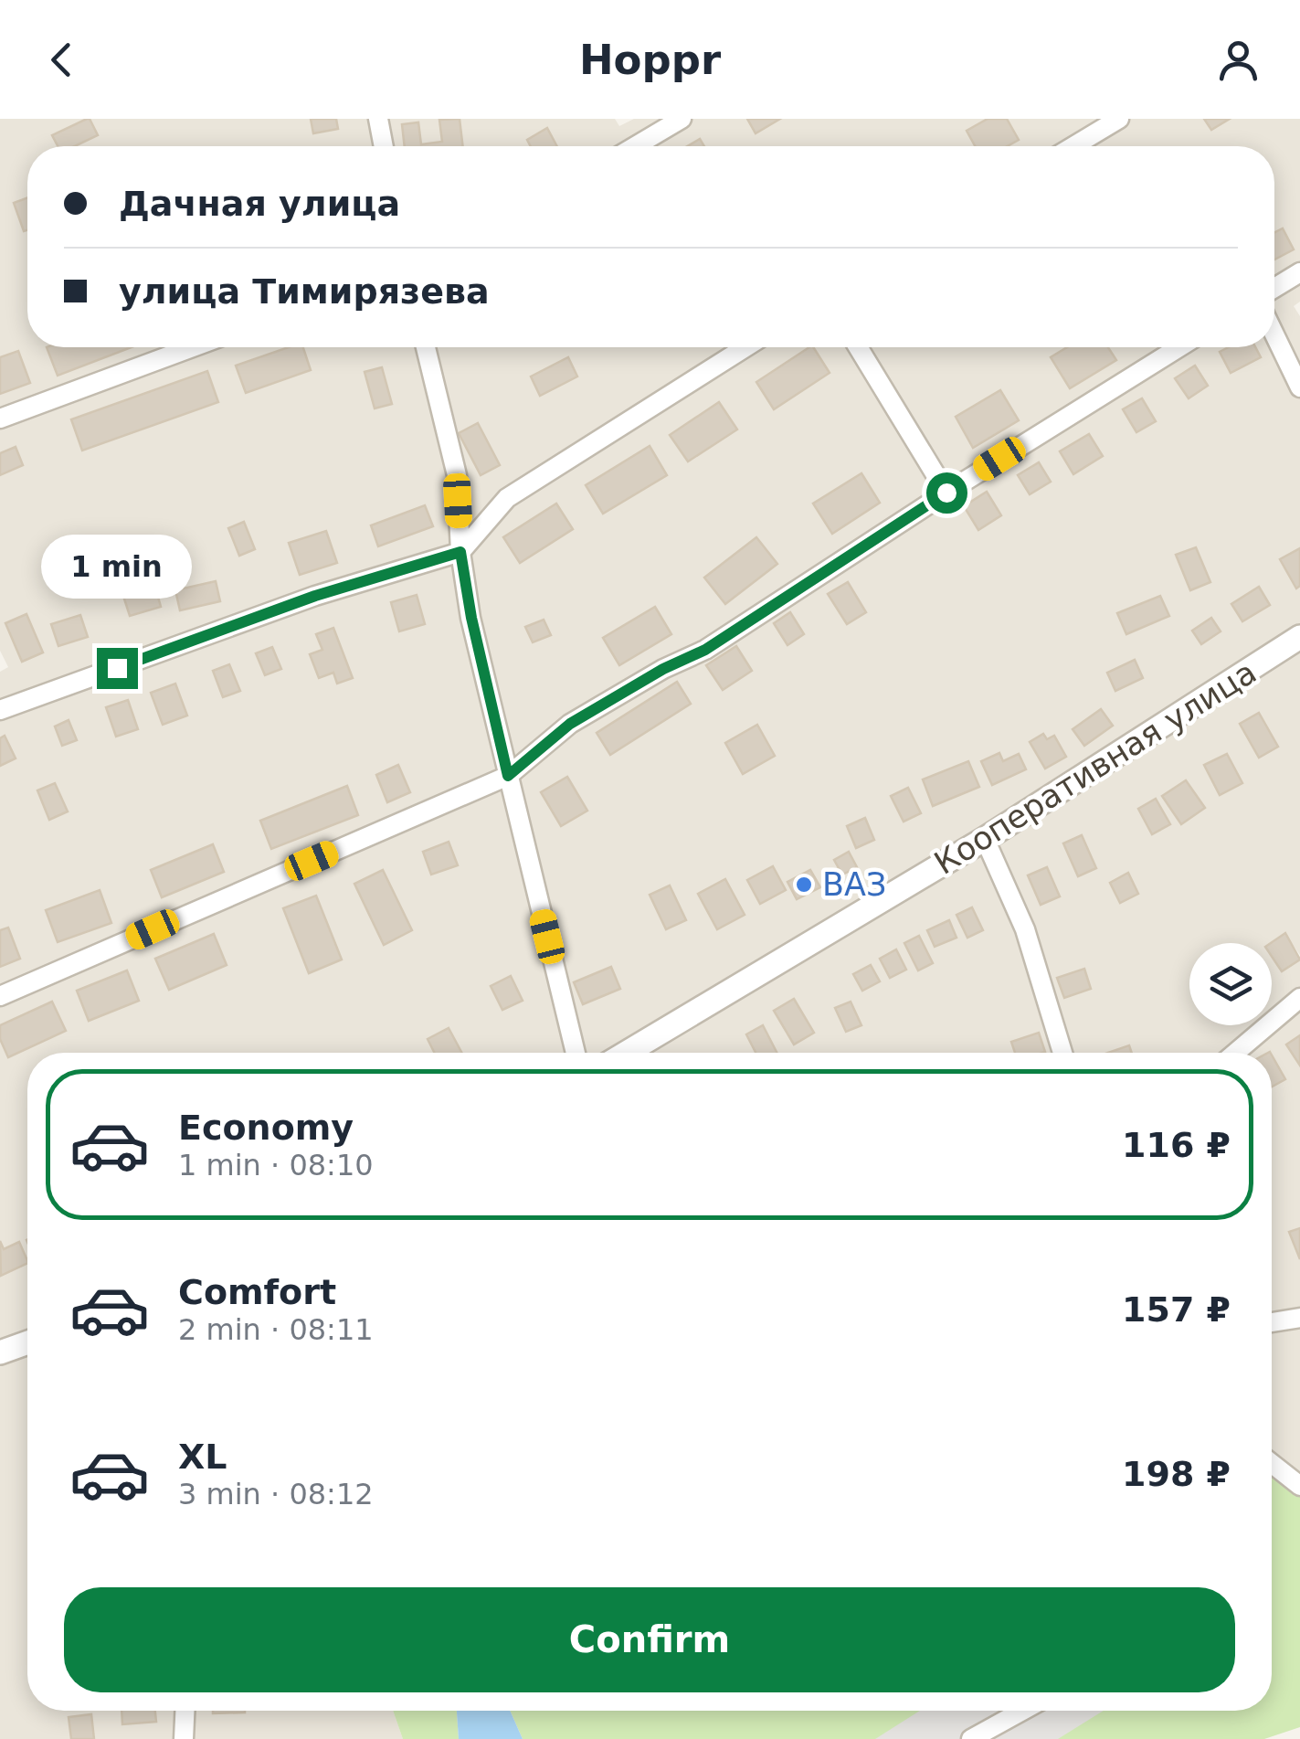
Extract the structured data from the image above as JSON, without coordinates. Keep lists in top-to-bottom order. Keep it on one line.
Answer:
{"streets":{"street":["Кооперативная улица"]},"places":["ВАЗ"],"page":{"header":"Hoppr","banner":["Дачная улица","улица Тимирязева"],"bubble":"1 min","list":[{"name":"Economy","note":"1 min · 08:10","value":"116 ₽"},{"name":"Comfort","note":"2 min · 08:11","value":"157 ₽"},{"name":"XL","note":"3 min · 08:12","value":"198 ₽"}],"buttons":"Confirm"}}
